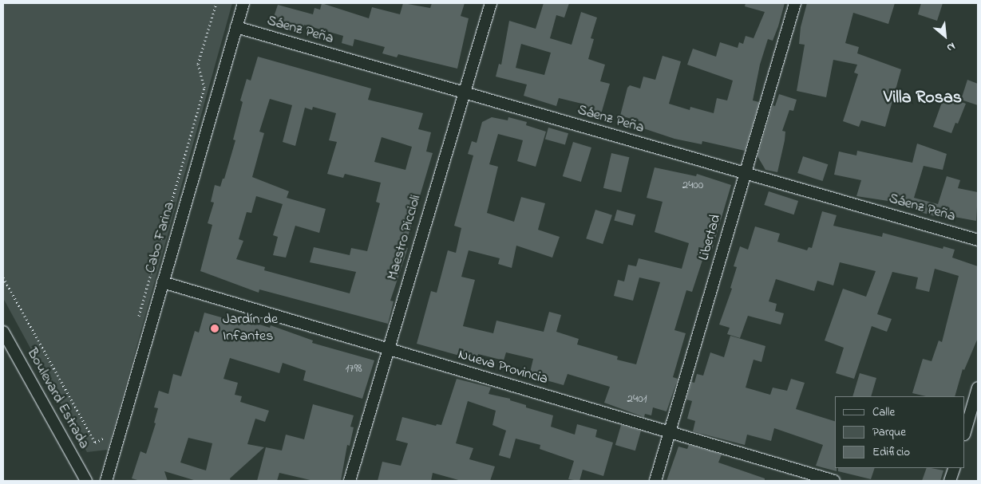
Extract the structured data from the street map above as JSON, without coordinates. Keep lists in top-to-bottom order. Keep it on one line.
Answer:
{"streets":{"street":["Sáenz Peña","Cabo Farina","Maestro Piccioli","Libertad","Nueva Provincia","Boulevard Estrada"]},"crossings":[["Sáenz Peña","Cabo Farina"],["Sáenz Peña","Maestro Piccioli"],["Sáenz Peña","Libertad"],["Cabo Farina","Nueva Provincia"],["Maestro Piccioli","Nueva Provincia"],["Libertad","Nueva Provincia"]],"districts":["Villa Rosas"],"places":["Jardín de Infantes"],"house_numbers":["2400","1798","2401"],"legend":["Calle","Parque","Edificio"],"north":"bottom right"}
